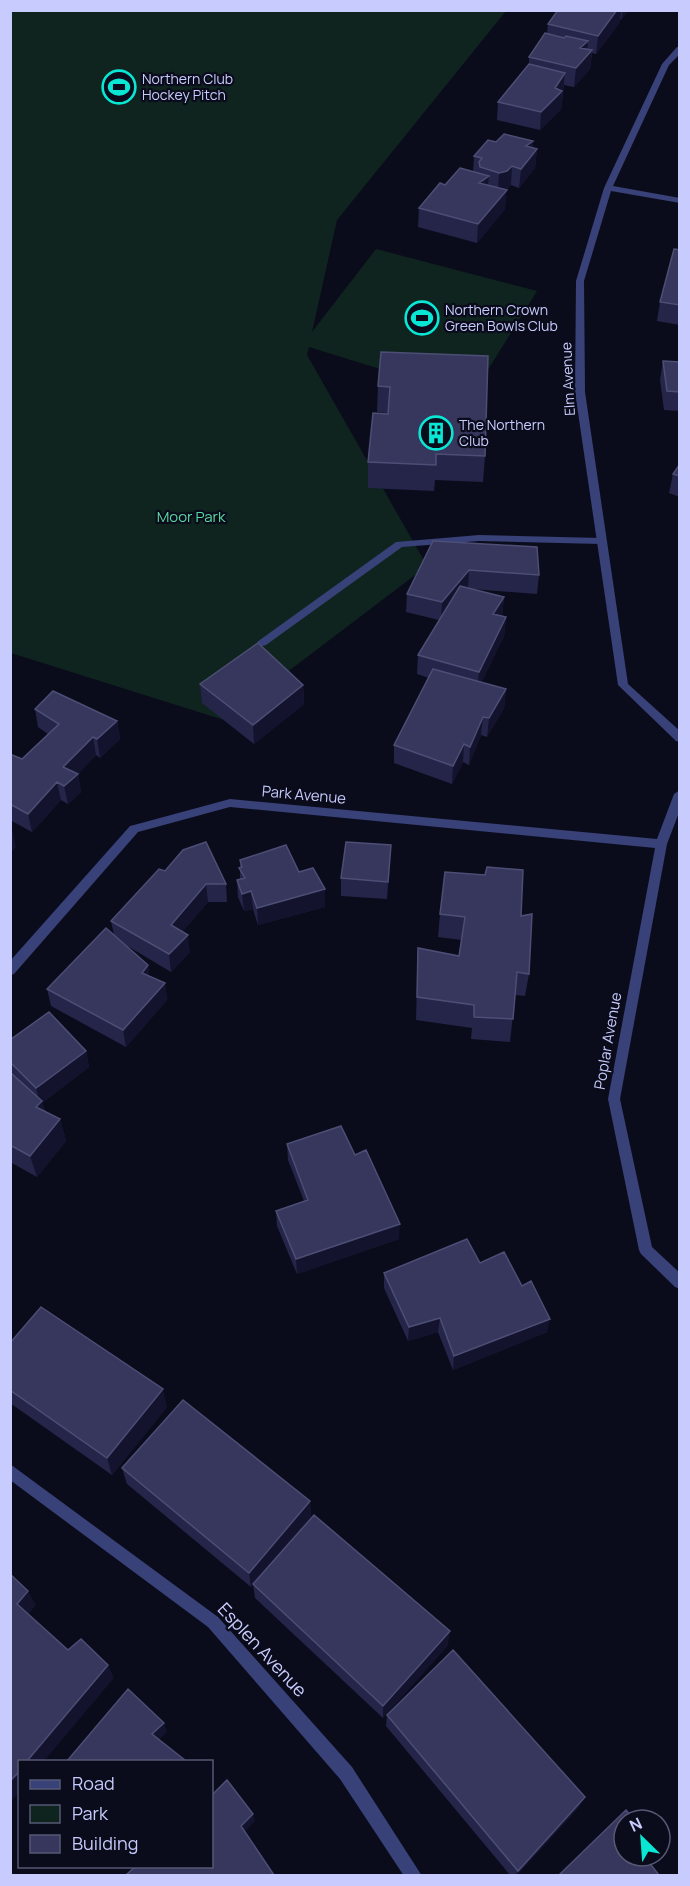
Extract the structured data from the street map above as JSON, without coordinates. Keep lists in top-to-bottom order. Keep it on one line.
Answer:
{"streets":{"street":["Elm Avenue","Park Avenue","Poplar Avenue","Esplen Avenue"]},"crossings":[["Park Avenue","Poplar Avenue"]],"parks":["Moor Park"],"places":{"sports":["Northern Club Hockey Pitch","Northern Crown Green Bowls Club"],"building":["The Northern Club"]},"legend":["Road","Park","Building"],"north":"top left"}
